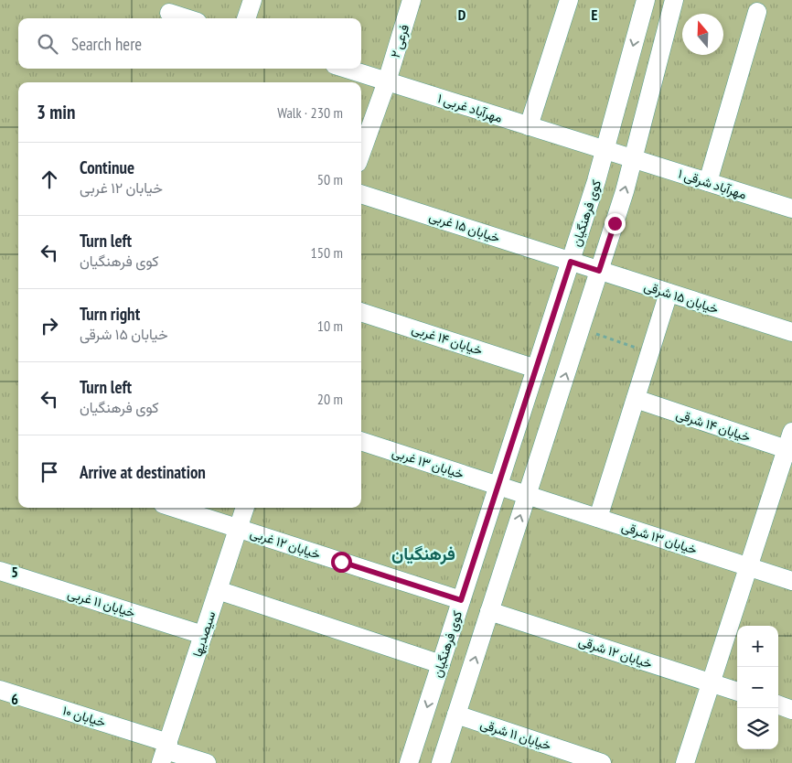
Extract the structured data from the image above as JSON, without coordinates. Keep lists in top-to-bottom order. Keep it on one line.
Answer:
{"streets":{"street":["فرعی ۲","مهرآباد غربی ۱","مهرآباد شرقی ١","کوی فرهنگیان","خیابان ۱۵ غربی","خیابان ۱۵ شرقی","خیابان ۱۴ غربی","خیابان ۱۴ شرقی","خیابان ۱۳ غربی","خیابان ۱۳ شرقی","خیابان ۱۲ غربی","خیابان ۱۱ غربی","سیصدیها","خیابان ۱۲ شرقی","خیابان ۱۰","خیابان ۱۱ شرقی"]},"crossings":[["فرعی ۲","مهرآباد غربی ۱"],["مهرآباد غربی ۱","مهرآباد شرقی ١"],["مهرآباد غربی ۱","کوی فرهنگیان"],["مهرآباد شرقی ١","کوی فرهنگیان"],["کوی فرهنگیان","خیابان ۱۵ غربی"],["کوی فرهنگیان","خیابان ۱۵ شرقی"],["کوی فرهنگیان","خیابان ۱۴ غربی"],["کوی فرهنگیان","خیابان ۱۳ غربی"],["کوی فرهنگیان","خیابان ۱۲ غربی"],["خیابان ۱۵ غربی","خیابان ۱۵ شرقی"],["خیابان ۱۳ غربی","خیابان ۱۳ شرقی"],["خیابان ۱۲ غربی","سیصدیها"],["خیابان ۱۱ غربی","سیصدیها"],["سیصدیها","خیابان ۱۰"]],"districts":["فرهنگیان"],"north":"top","page":{"search":"Search here","heading":["3 min","Walk · 230 m"],"list":[["Continue","خیابان ۱۲ غربی","50 m"],["Turn left","کوی فرهنگیان","150 m"],["Turn right","خیابان ۱۵ شرقی","10 m"],["Turn left","کوی فرهنگیان","20 m"],"Arrive at destination"],"map_buttons":["+","−"]},"grid":{"columns":["D","E"],"rows":["5","6"]}}
